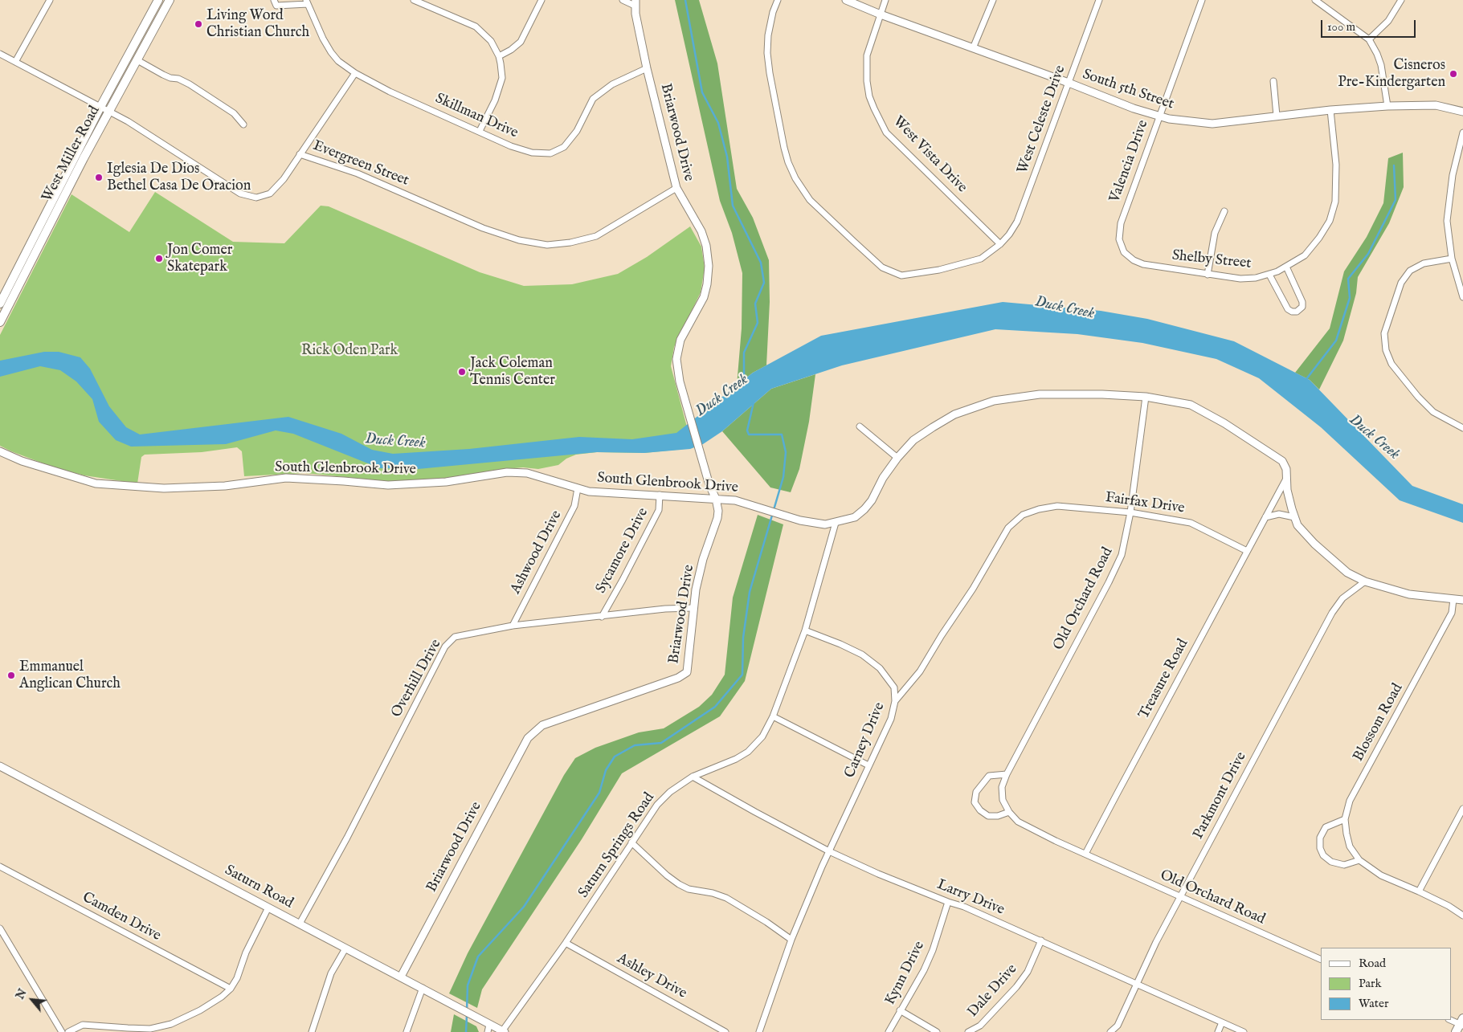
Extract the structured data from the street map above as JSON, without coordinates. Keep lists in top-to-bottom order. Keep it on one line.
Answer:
{"streets":{"main road":["West Miller Road"],"street":["South 5th Street","Skillman Drive","West Celeste Drive","Briarwood Drive","West Vista Drive","Valencia Drive","Evergreen Street","Shelby Street","South Glenbrook Drive","Fairfax Drive","Sycamore Drive","Ashwood Drive","Old Orchard Road","Overhill Drive","Treasure Road","Blossom Road","Carney Drive","Parkmont Drive","Saturn Springs Road","Saturn Road","Larry Drive","Camden Drive","Kynn Drive","Ashley Drive","Dale Drive"]},"crossings":[["South 5th Street","West Celeste Drive"],["South 5th Street","West Vista Drive"],["South 5th Street","Valencia Drive"],["South 5th Street","Shelby Street"],["Skillman Drive","Briarwood Drive"],["West Celeste Drive","West Vista Drive"],["Briarwood Drive","Evergreen Street"],["Briarwood Drive","South Glenbrook Drive"],["Briarwood Drive","Overhill Drive"],["Briarwood Drive","Saturn Road"],["West Miller Road","Evergreen Street"],["Valencia Drive","Shelby Street"],["South Glenbrook Drive","Sycamore Drive"],["South Glenbrook Drive","Ashwood Drive"],["South Glenbrook Drive","Old Orchard Road"],["South Glenbrook Drive","Treasure Road"],["South Glenbrook Drive","Blossom Road"],["South Glenbrook Drive","Parkmont Drive"],["South Glenbrook Drive","Saturn Springs Road"],["Fairfax Drive","Old Orchard Road"],["Fairfax Drive","Treasure Road"],["Fairfax Drive","Carney Drive"],["Sycamore Drive","Overhill Drive"],["Ashwood Drive","Overhill Drive"],["Old Orchard Road","Treasure Road"],["Old Orchard Road","Parkmont Drive"],["Overhill Drive","Saturn Road"],["Carney Drive","Larry Drive"],["Parkmont Drive","Larry Drive"],["Saturn Springs Road","Saturn Road"],["Saturn Springs Road","Larry Drive"],["Saturn Springs Road","Ashley Drive"],["Larry Drive","Kynn Drive"],["Larry Drive","Dale Drive"]],"water":["Duck Creek"],"parks":["Rick Oden Park"],"places":["Living Word Christian Church","Cisneros Pre-Kindergarten","Iglesia De Dios Bethel Casa De Oracion","Jon Comer Skatepark","Jack Coleman Tennis Center","Emmanuel Anglican Church"],"legend":["Road","Park","Water"],"scale_bar":"100 m","north":"top left"}
